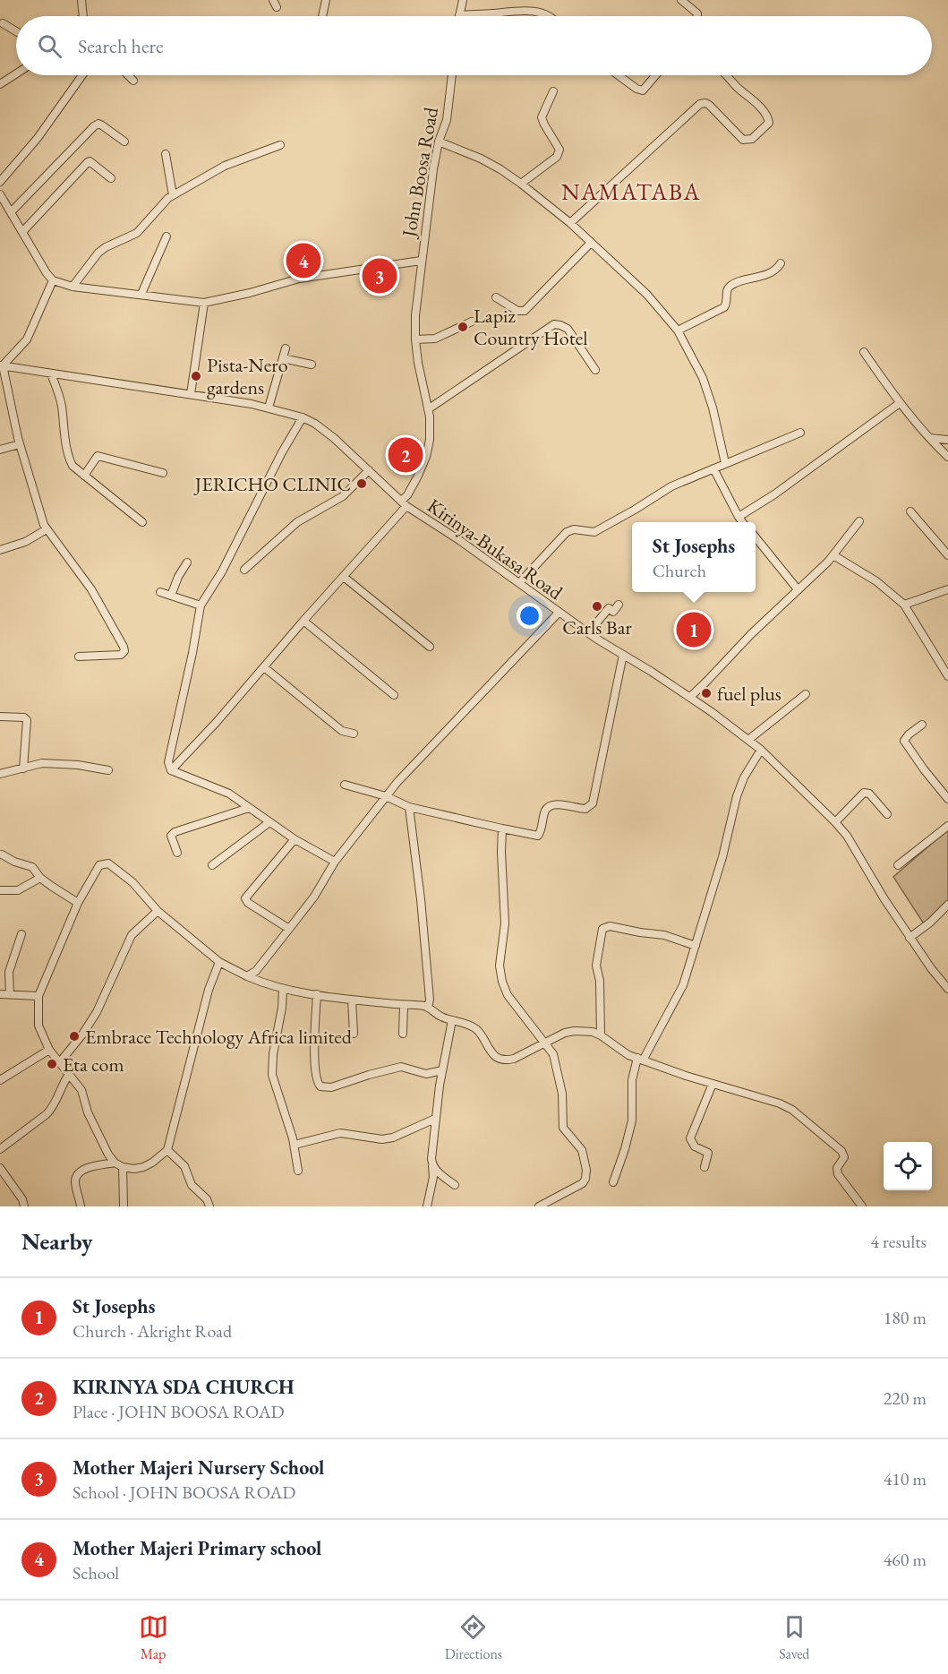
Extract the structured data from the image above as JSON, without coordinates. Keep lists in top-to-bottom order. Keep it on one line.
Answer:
{"streets":{"street":["John Boosa Road","Kirinya-Bukasa Road"]},"crossings":[["John Boosa Road","Kirinya-Bukasa Road"]],"districts":["NAMATABA"],"places":["Lapiz Country Hotel","Pista-Nero gardens","JERICHO CLINIC","Carls Bar","fuel plus","Embrace Technology Africa limited","Eta com"],"page":{"search":"Search here","pins":["4","3","2","1"],"popup":["St Josephs","Church"],"heading":["Nearby","4 results"],"list":[{"mark":"1","name":"St Josephs","note":"Church · Akright Road","value":"180 m"},{"mark":"2","name":"KIRINYA SDA CHURCH","note":"Place · JOHN BOOSA ROAD","value":"220 m"},{"mark":"3","name":"Mother Majeri Nursery School","note":"School · JOHN BOOSA ROAD","value":"410 m"},{"mark":"4","name":"Mother Majeri Primary school","note":"School","value":"460 m"}],"nav":["Map","Directions","Saved"]}}
